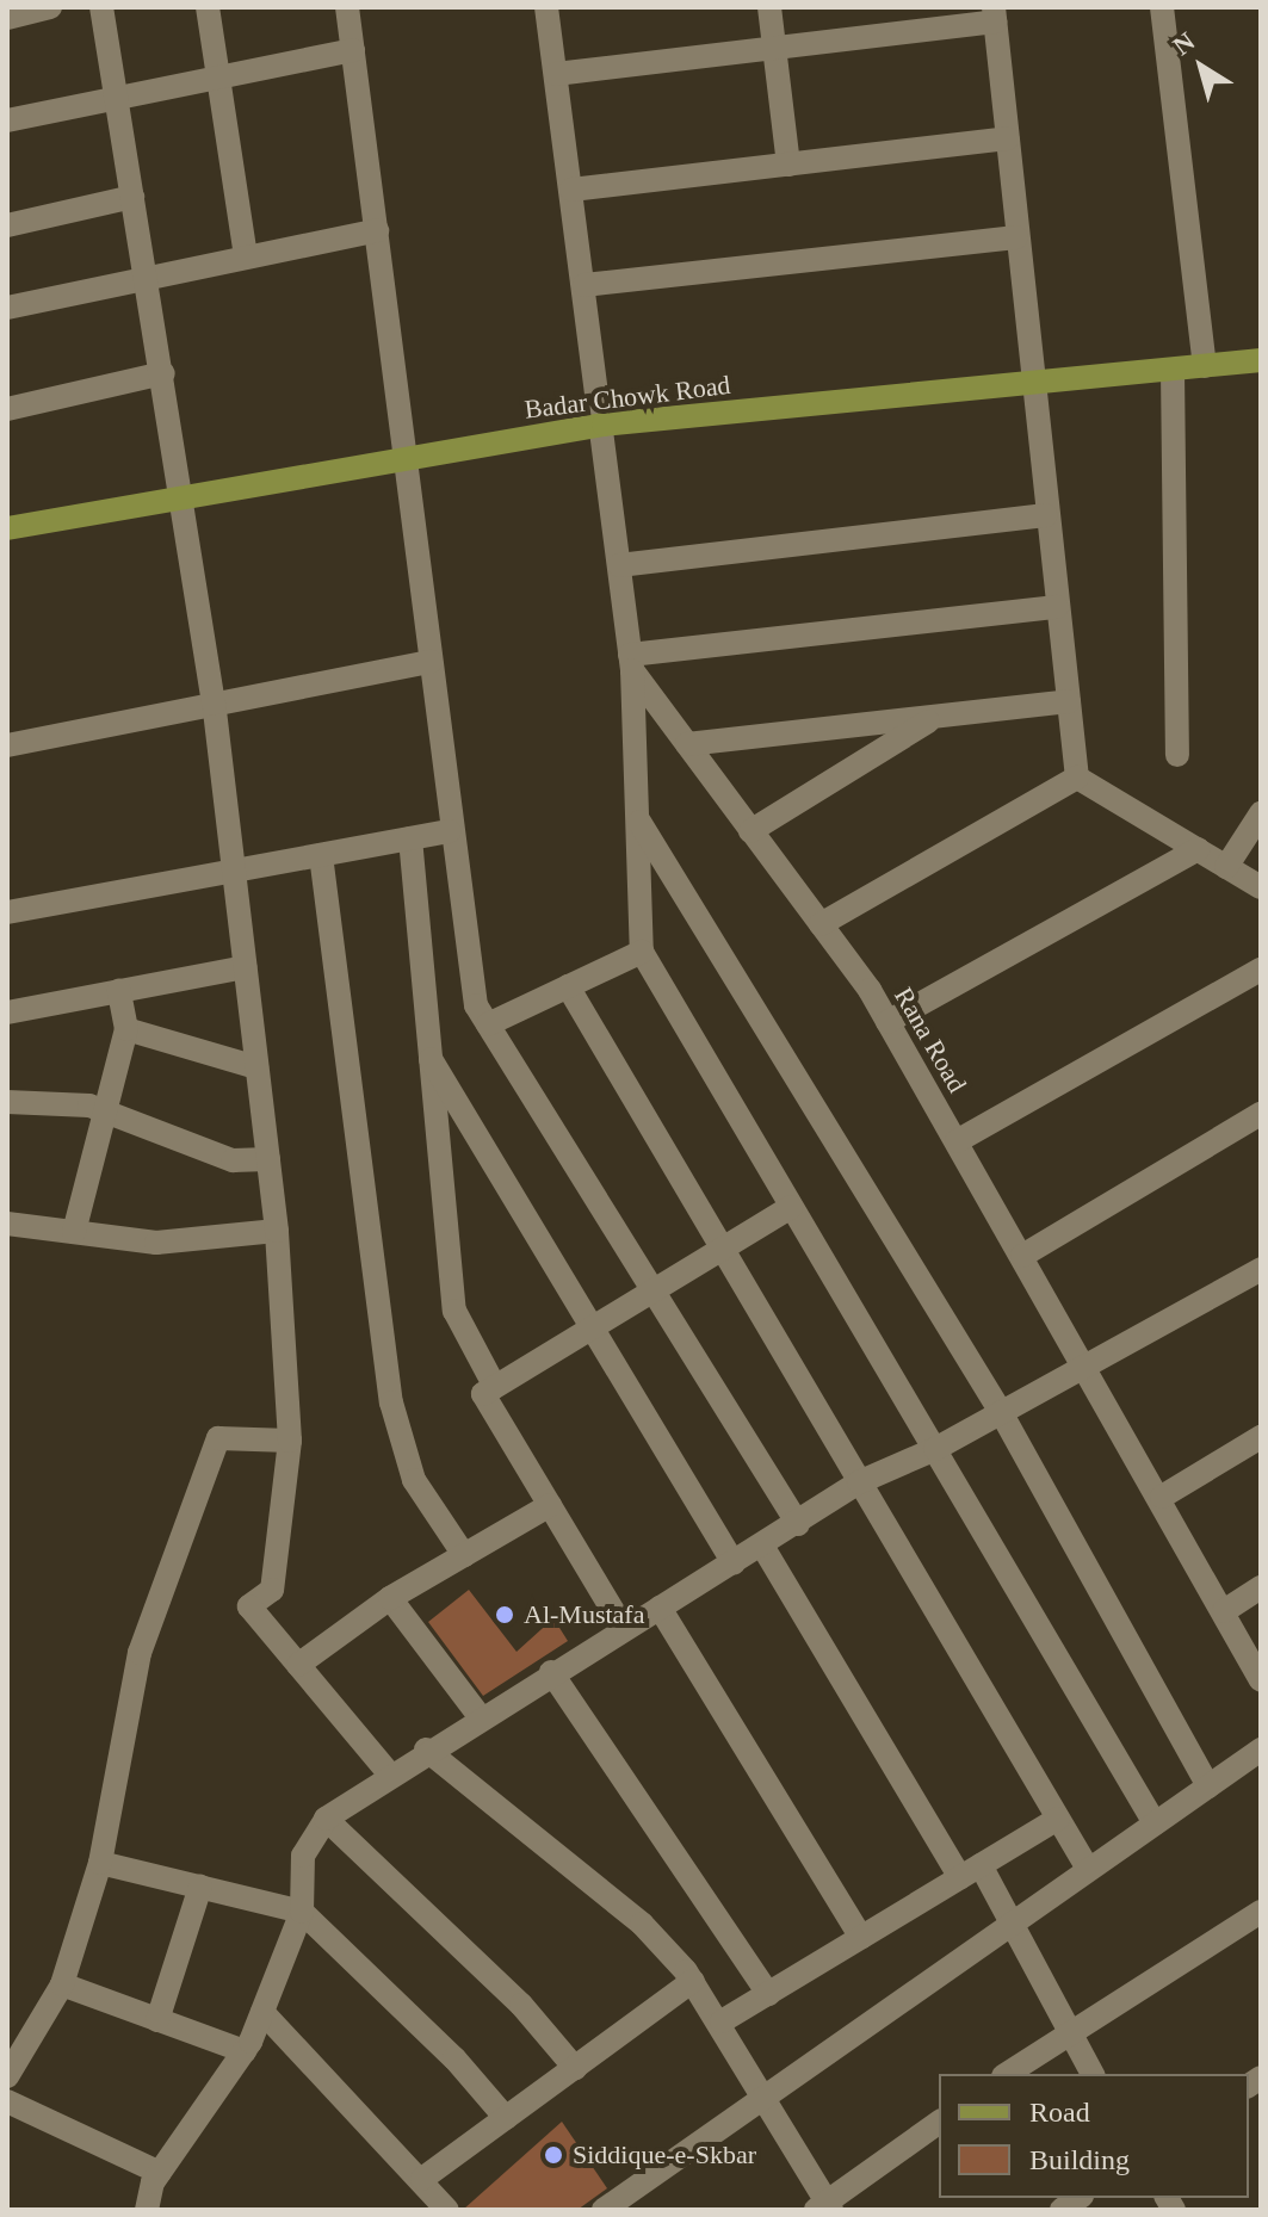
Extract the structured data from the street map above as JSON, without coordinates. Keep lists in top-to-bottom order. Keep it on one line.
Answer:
{"streets":{"main road":["Badar Chowk Road"],"street":["Rana Road"]},"crossings":[["Badar Chowk Road","Rana Road"]],"places":["Al-Mustafa","Siddique-e-Skbar"],"legend":["Road","Building"],"north":"top left"}
